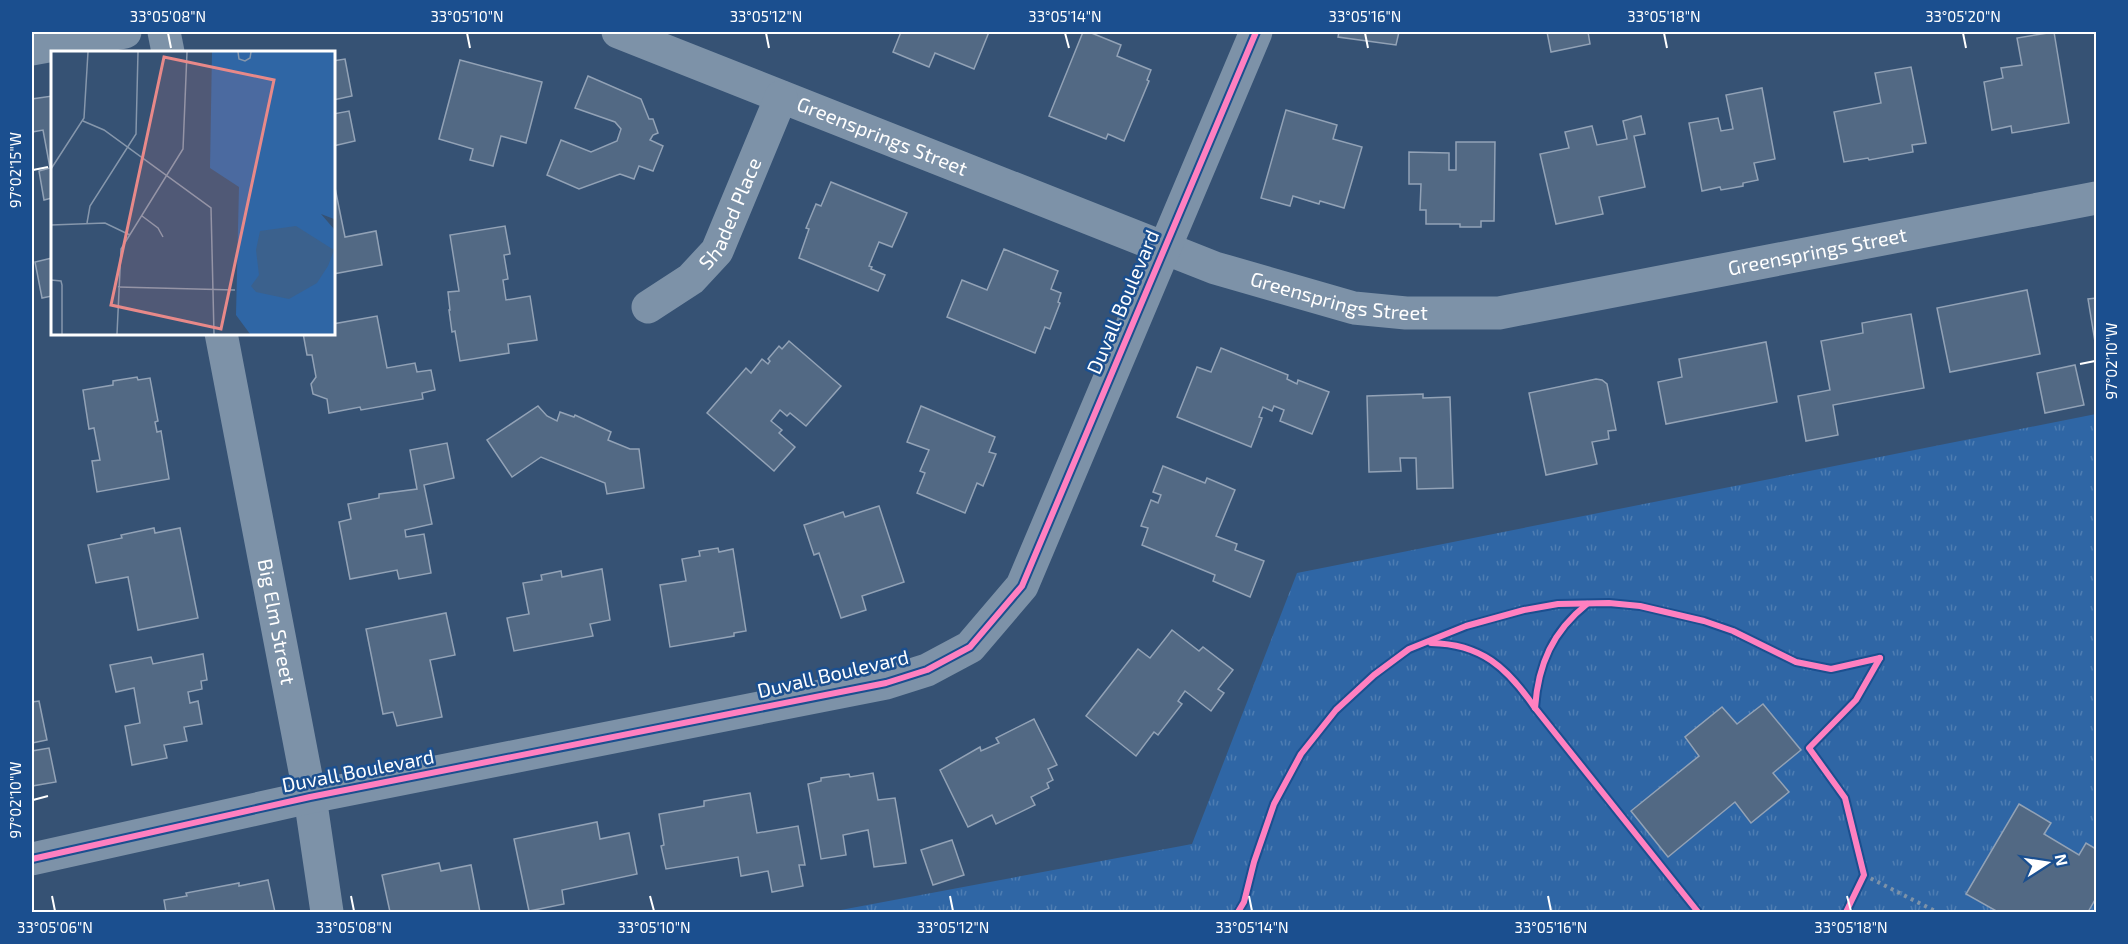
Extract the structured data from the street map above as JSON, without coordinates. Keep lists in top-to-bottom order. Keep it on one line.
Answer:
{"streets":{"street":["Greensprings Street","Shaded Place","Duvall Boulevard","Big Elm Street"]},"crossings":[["Greensprings Street","Shaded Place"],["Greensprings Street","Duvall Boulevard"],["Duvall Boulevard","Big Elm Street"]],"north":"right","coordinates":["33°05'08\"N","33°05'10\"N","33°05'12\"N","33°05'14\"N","33°05'16\"N","33°05'18\"N","33°05'20\"N","97°02'15\"W","97°02'10\"W","33°05'06\"N"]}
